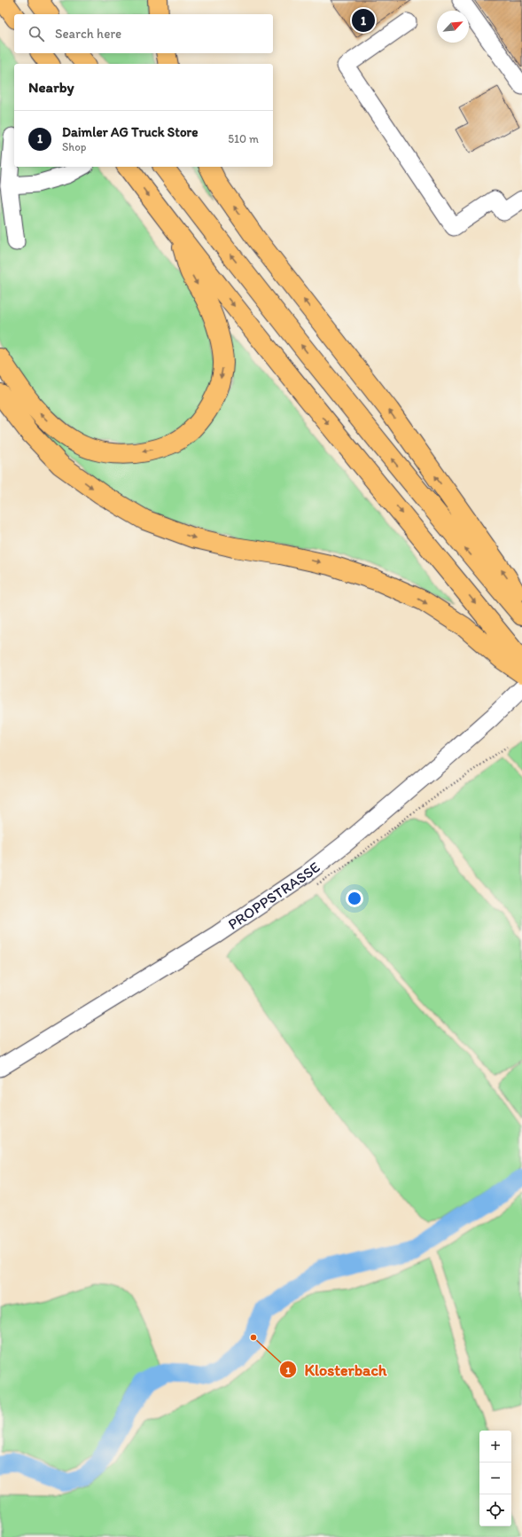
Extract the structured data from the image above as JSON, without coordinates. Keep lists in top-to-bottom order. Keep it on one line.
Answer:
{"streets":{"street":["PROPPSTRASSE"]},"places":["Klosterbach"],"north":"top right","page":{"pins":"1","search":"Search here","heading":"Nearby","list":[{"mark":"1","name":"Daimler AG Truck Store","note":"Shop","value":"510 m"}],"map_buttons":["+","−"]}}
